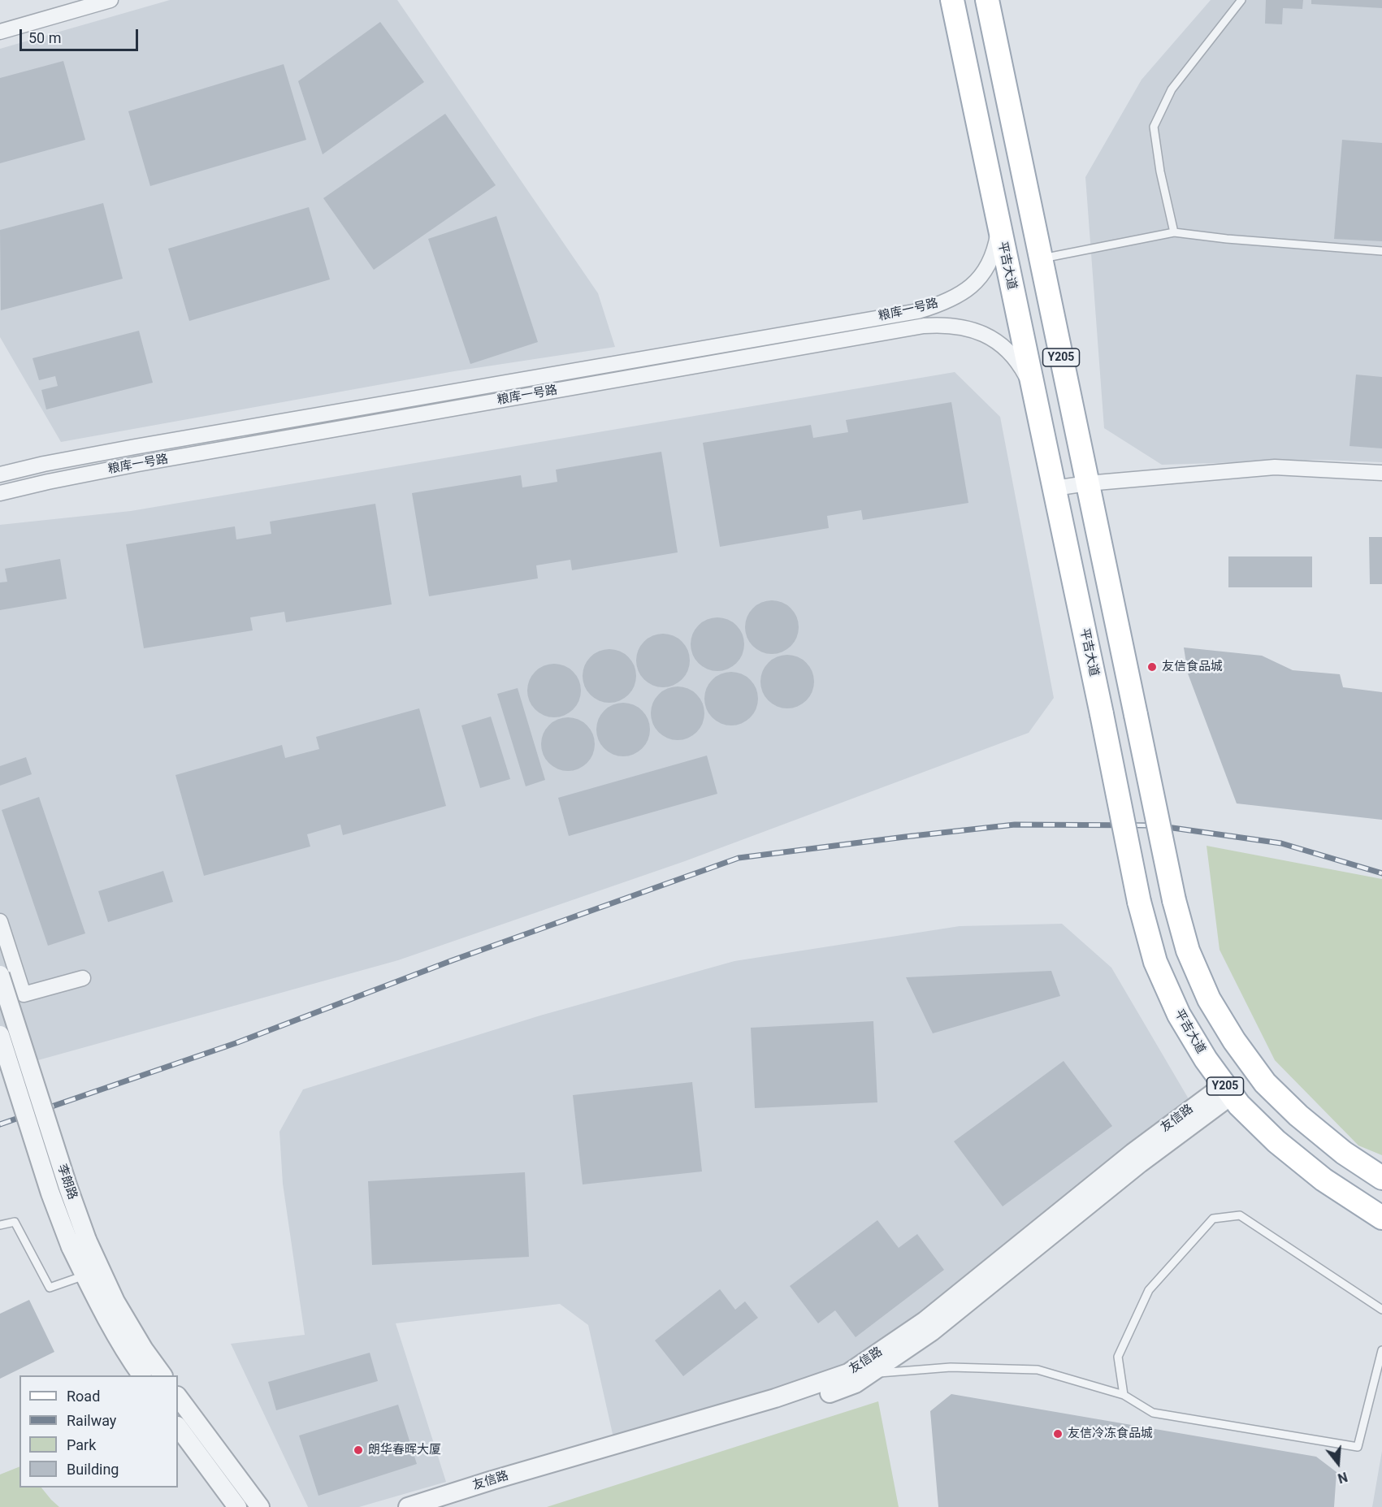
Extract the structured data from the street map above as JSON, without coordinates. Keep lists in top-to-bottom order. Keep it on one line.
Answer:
{"streets":{"main road":["平吉大道","Y205"],"street":["粮库一号路","友信路","李朗路"]},"crossings":[["平吉大道","粮库一号路"],["平吉大道","友信路"]],"places":["友信食品城","友信冷冻食品城","朗华春晖大厦"],"legend":["Road","Railway","Park","Building"],"scale_bar":"50 m","north":"bottom"}
